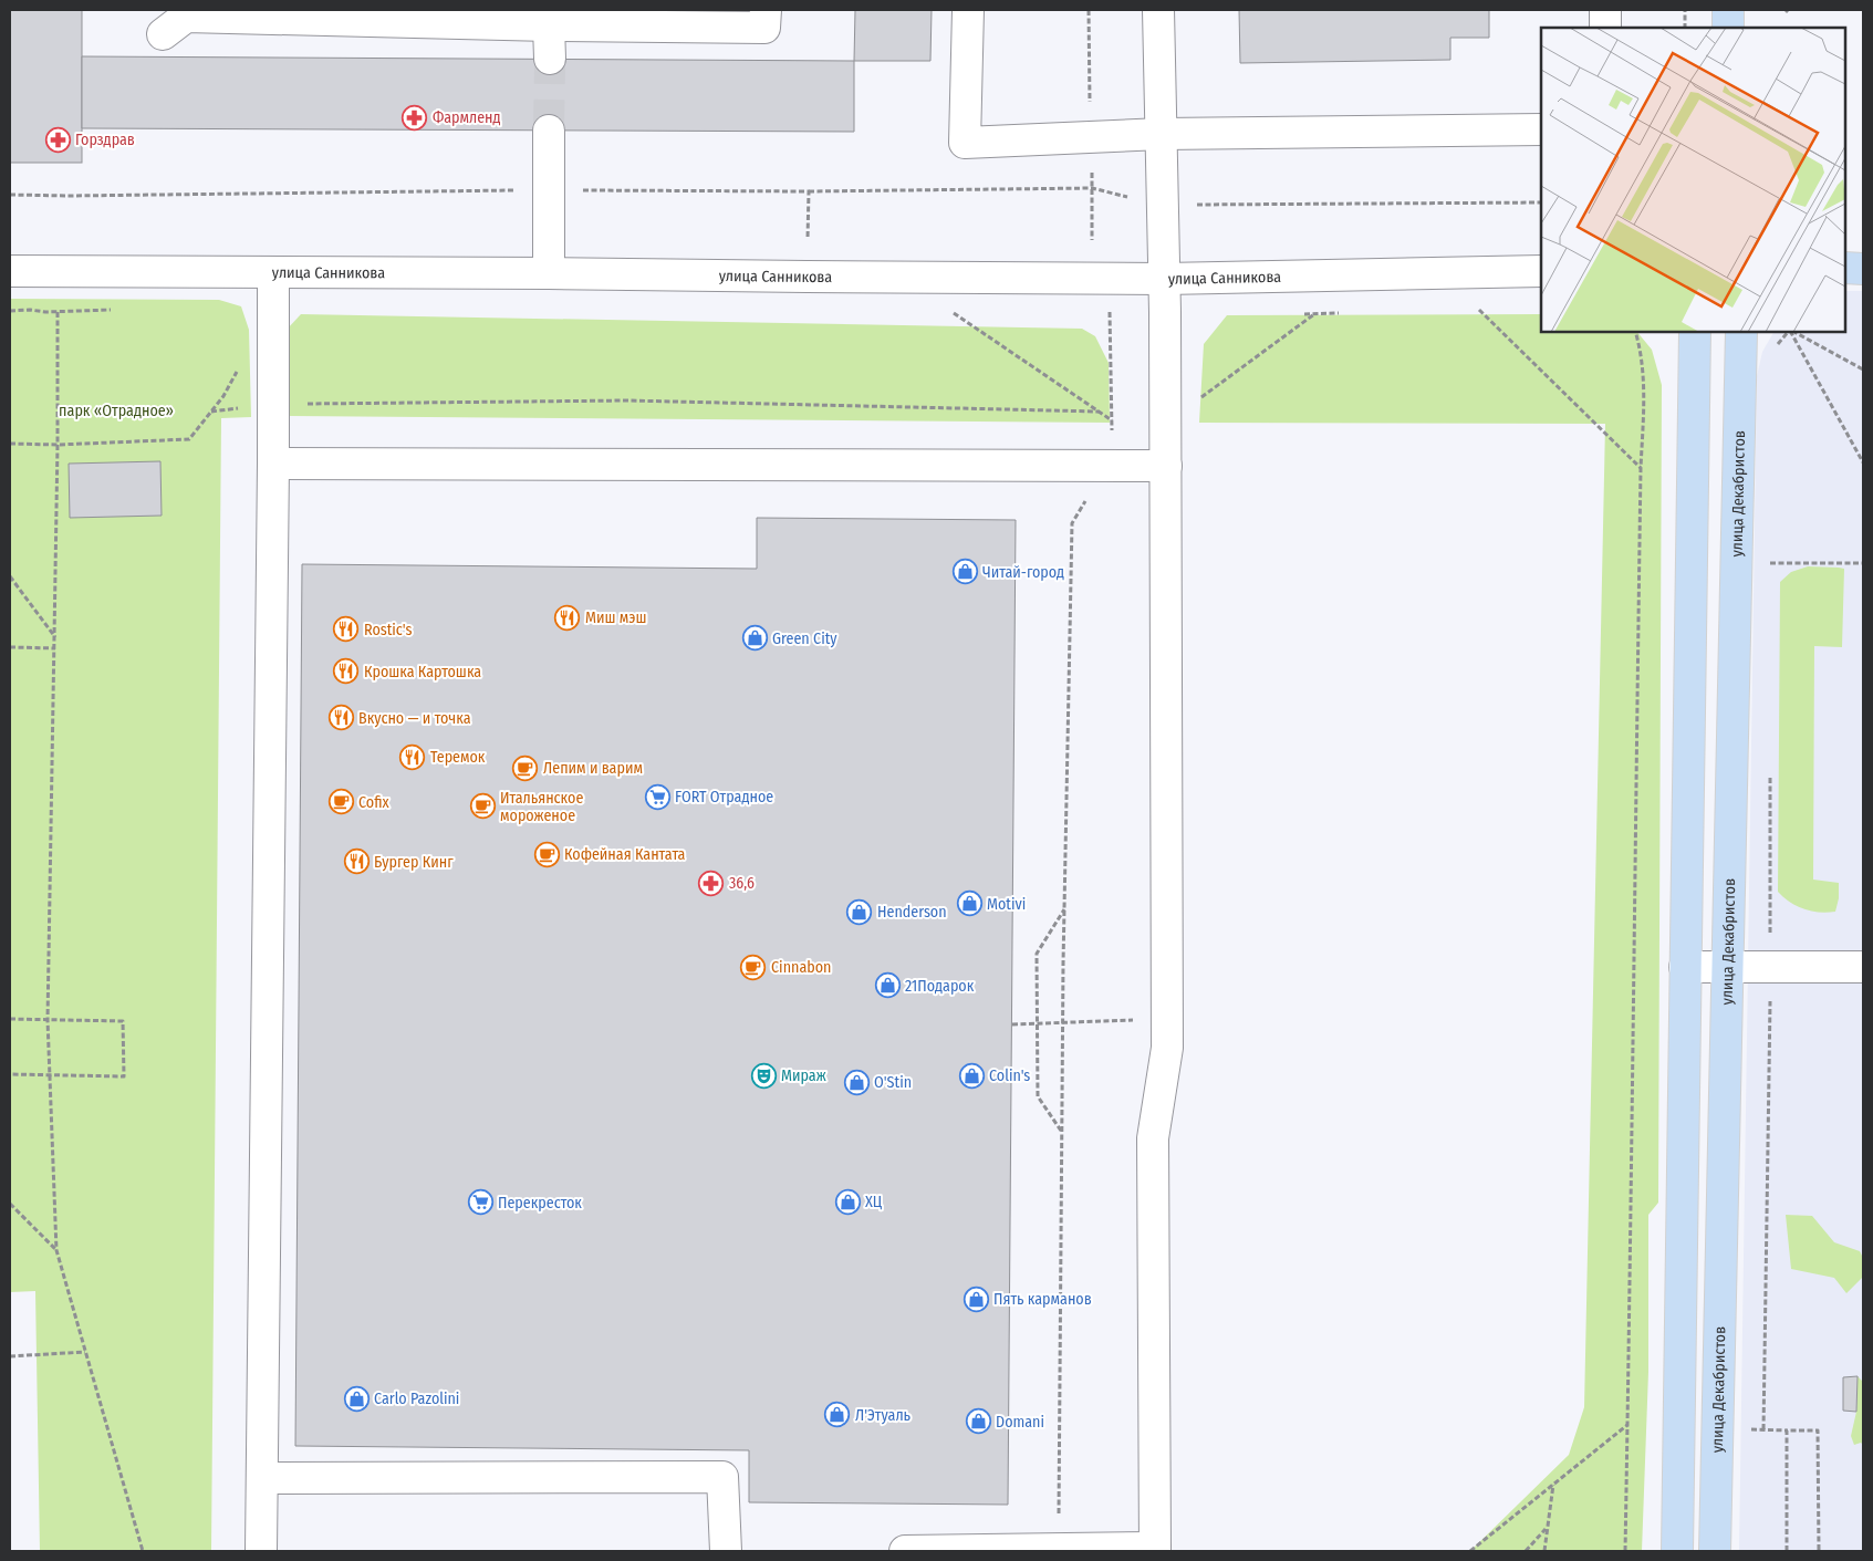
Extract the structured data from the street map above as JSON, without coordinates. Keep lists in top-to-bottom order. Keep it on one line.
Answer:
{"streets":{"main road":["улица Декабристов"],"street":["улица Санникова"]},"parks":["парк «Отрадное»"],"places":{"pharmacy":["Фармленд","Горздрав","36,6"],"shop":["Читай-город","Green City","Motivi","Henderson","21Подарок","Colin's","O'Stin","ХЦ","Пять карманов","Carlo Pazolini","Л'Этуаль","Domani"],"restaurant":["Миш мэш","Rostic's","Крошка Картошка","Вкусно — и точка","Теремок","Бургер Кинг"],"cafe":["Лепим и варим","Cofix","Итальянское мороженое","Кофейная Кантата","Cinnabon"],"supermarket":["FORT Отрадное","Перекресток"],"theatre":["Мираж"]}}
